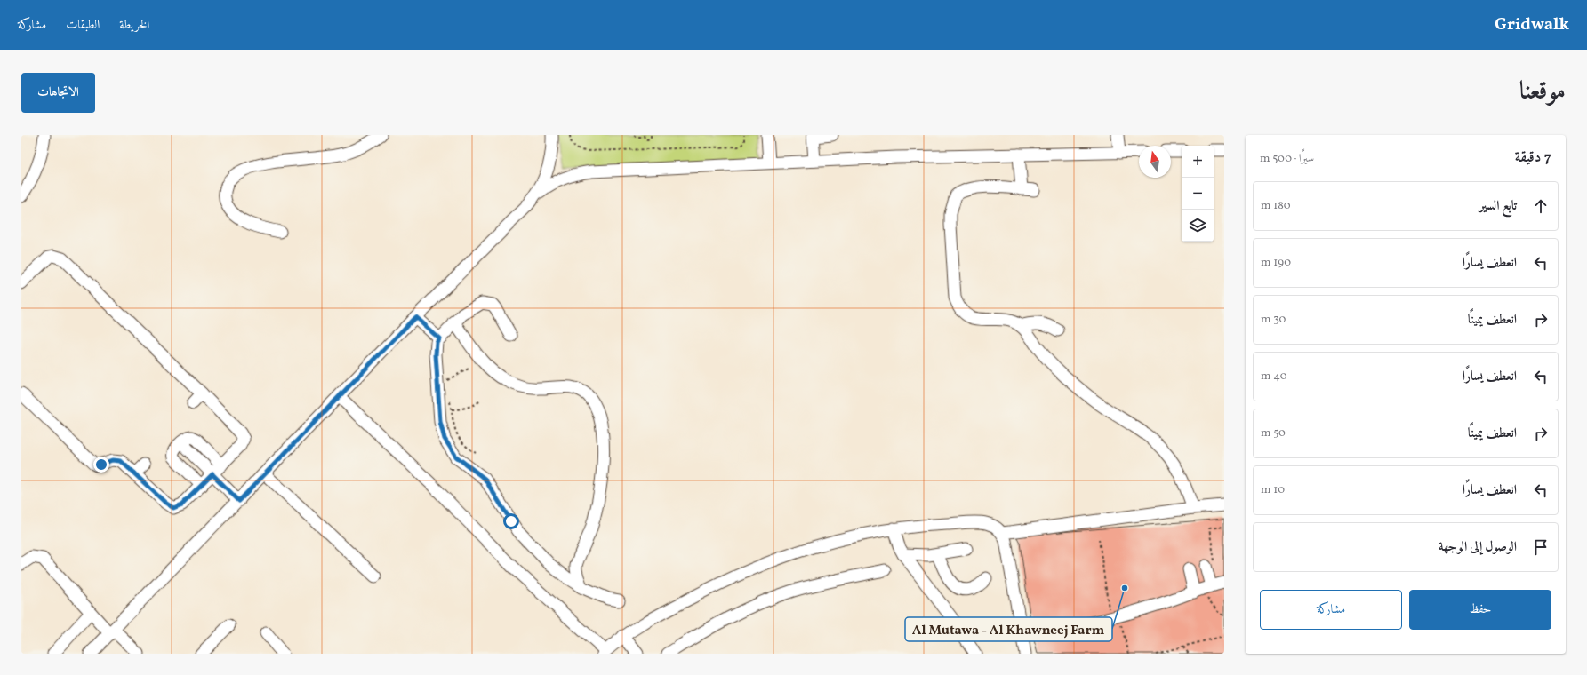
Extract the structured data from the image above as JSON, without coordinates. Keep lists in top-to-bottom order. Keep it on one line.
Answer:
{"places":["Al Mutawa - Al Khawneej Farm"],"north":"top","page":{"header":"Gridwalk","nav":["الخريطة","الطبقات","مشاركة"],"title":"موقعنا","buttons":["الاتجاهات",["حفظ","مشاركة"]],"heading":["7 دقيقة","سيرًا · 500 m"],"map_buttons":["+","−"],"list":[["تابع السير","180 m"],["انعطف يسارًا","190 m"],["انعطف يمينًا","30 m"],["انعطف يسارًا","40 m"],["انعطف يمينًا","50 m"],["انعطف يسارًا","10 m"],"الوصول إلى الوجهة"]}}
